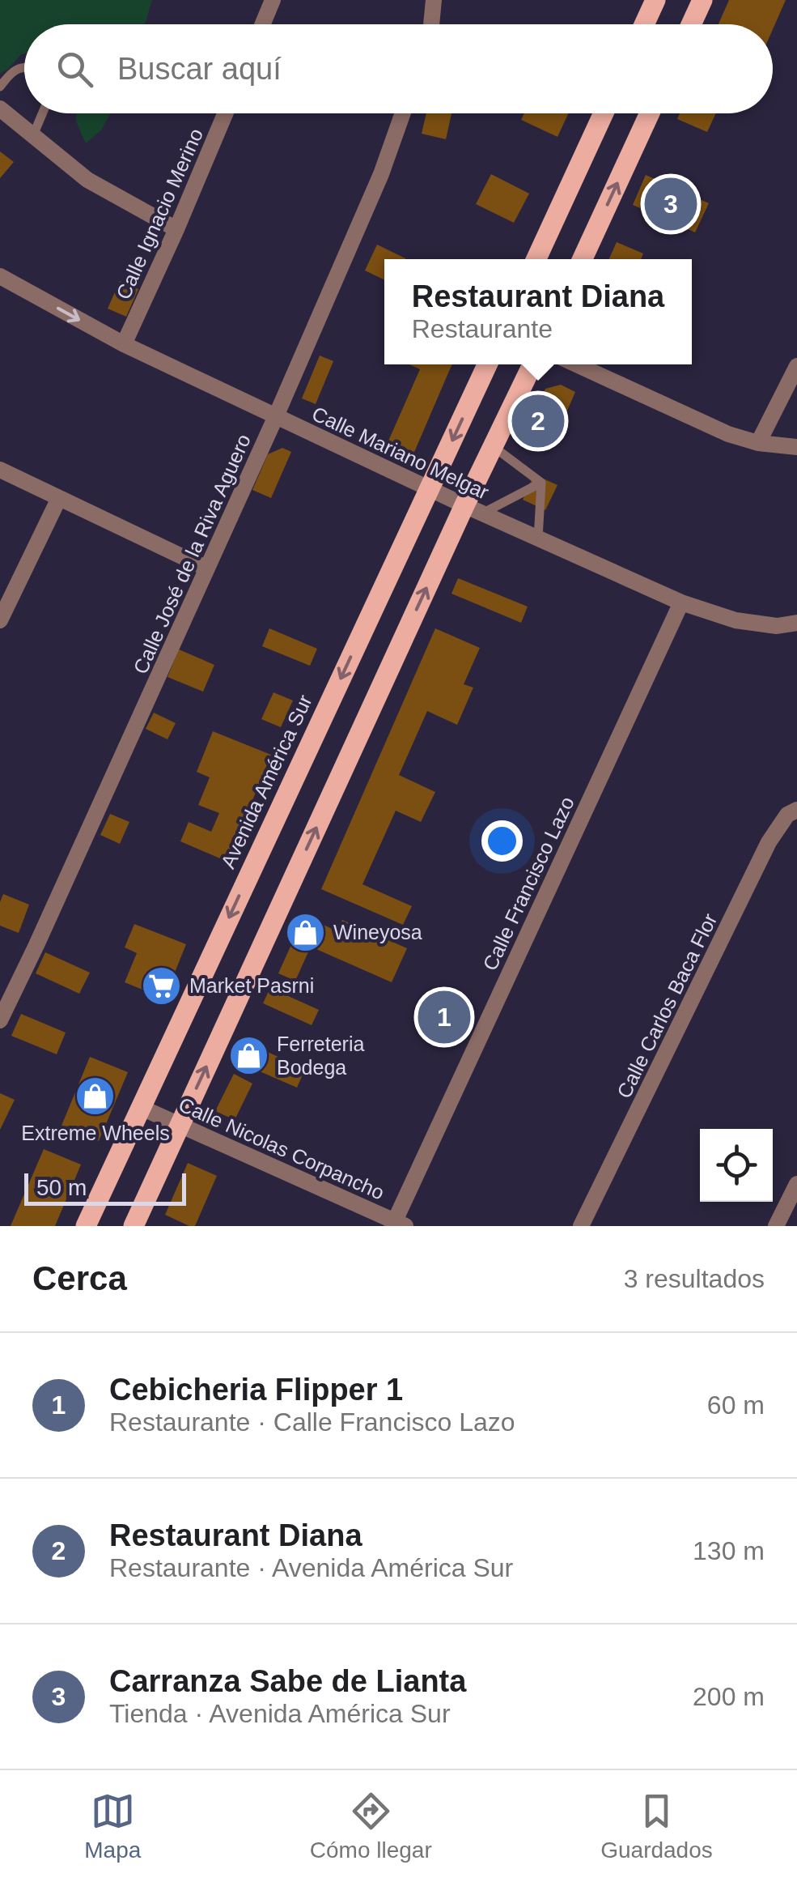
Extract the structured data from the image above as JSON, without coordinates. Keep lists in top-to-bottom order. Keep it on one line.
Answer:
{"streets":{"main road":["Avenida América Sur"],"street":["Calle Ignacio Merino","Calle Mariano Melgar","Calle José de la Riva Aguero","Calle Francisco Lazo","Calle Carlos Baca Flor","Calle Nicolas Corpancho"]},"crossings":[["Calle Ignacio Merino","Calle Mariano Melgar"],["Calle Mariano Melgar","Calle José de la Riva Aguero"],["Calle Mariano Melgar","Avenida América Sur"],["Calle Mariano Melgar","Calle Francisco Lazo"],["Avenida América Sur","Calle Nicolas Corpancho"],["Calle Francisco Lazo","Calle Nicolas Corpancho"]],"places":{"shop":["Wineyosa","Ferreteria Bodega","Extreme Wheels"],"supermarket":["Market Pasrni"]},"scale_bar":"50 m","page":{"search":"Buscar aquí","pins":["3","2","1"],"popup":["Restaurant Diana","Restaurante"],"scale":"50 m","heading":["Cerca","3 resultados"],"list":[{"mark":"1","name":"Cebicheria Flipper 1","note":"Restaurante · Calle Francisco Lazo","value":"60 m"},{"mark":"2","name":"Restaurant Diana","note":"Restaurante · Avenida América Sur","value":"130 m"},{"mark":"3","name":"Carranza Sabe de Lianta","note":"Tienda · Avenida América Sur","value":"200 m"}],"nav":["Mapa","Cómo llegar","Guardados"]}}
